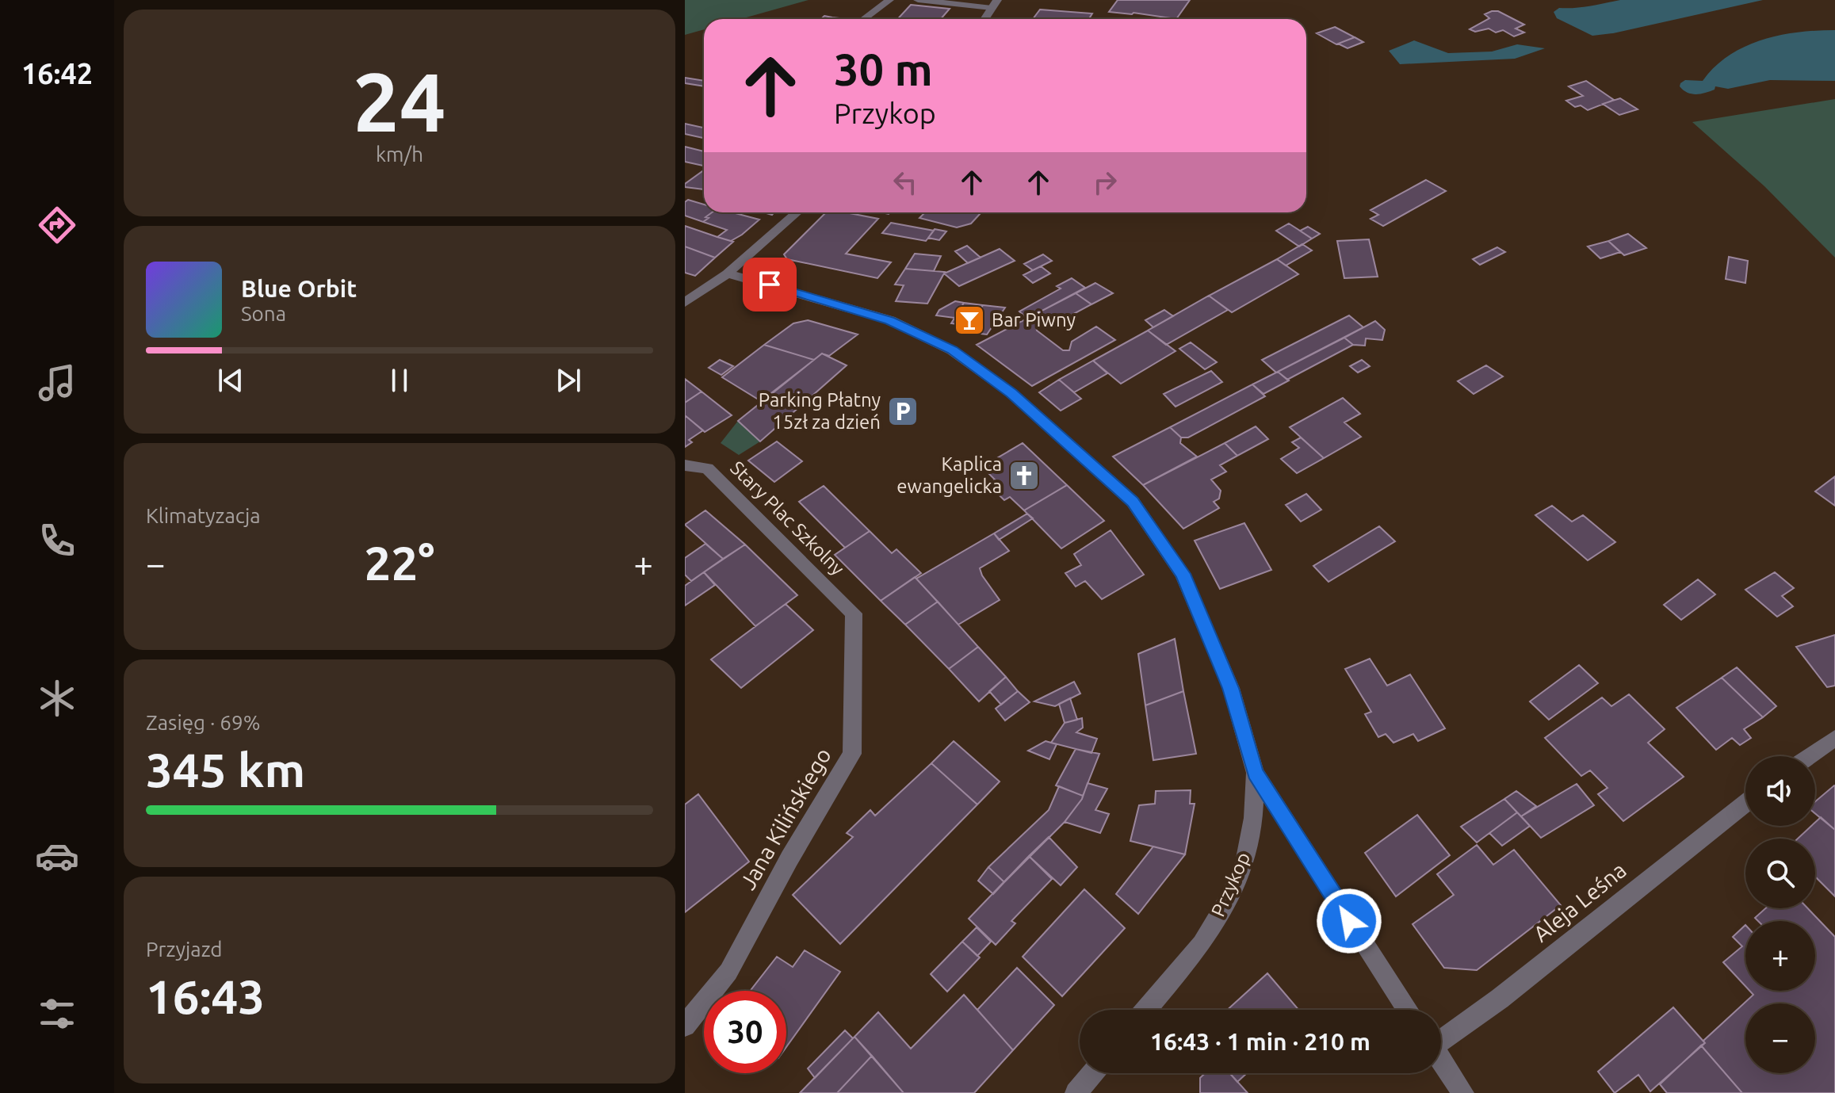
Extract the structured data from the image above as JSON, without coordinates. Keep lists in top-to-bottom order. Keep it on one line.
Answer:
{"streets":{"street":["Stary Plac Szkolny","Jana Kilińskiego","Przykop","Aleja Leśna"]},"crossings":[["Stary Plac Szkolny","Jana Kilińskiego"]],"places":{"bar":["Bar Piwny"],"parking":["Parking Płatny 15zł za dzień"],"church":["Kaplica ewangelicka"]},"page":{"tabs":"16:42","tile":[["24","km/h"],"Klimatyzacja",["Zasięg · 69%","345 km"],["Przyjazd","16:43"]],"turn":["30 m","Przykop"],"song":["Blue Orbit","Sona"],"heat":["−","22°","+"],"map_buttons":["+","−"],"limit":"30","trip":"16:43 · 1 min · 210 m"}}
